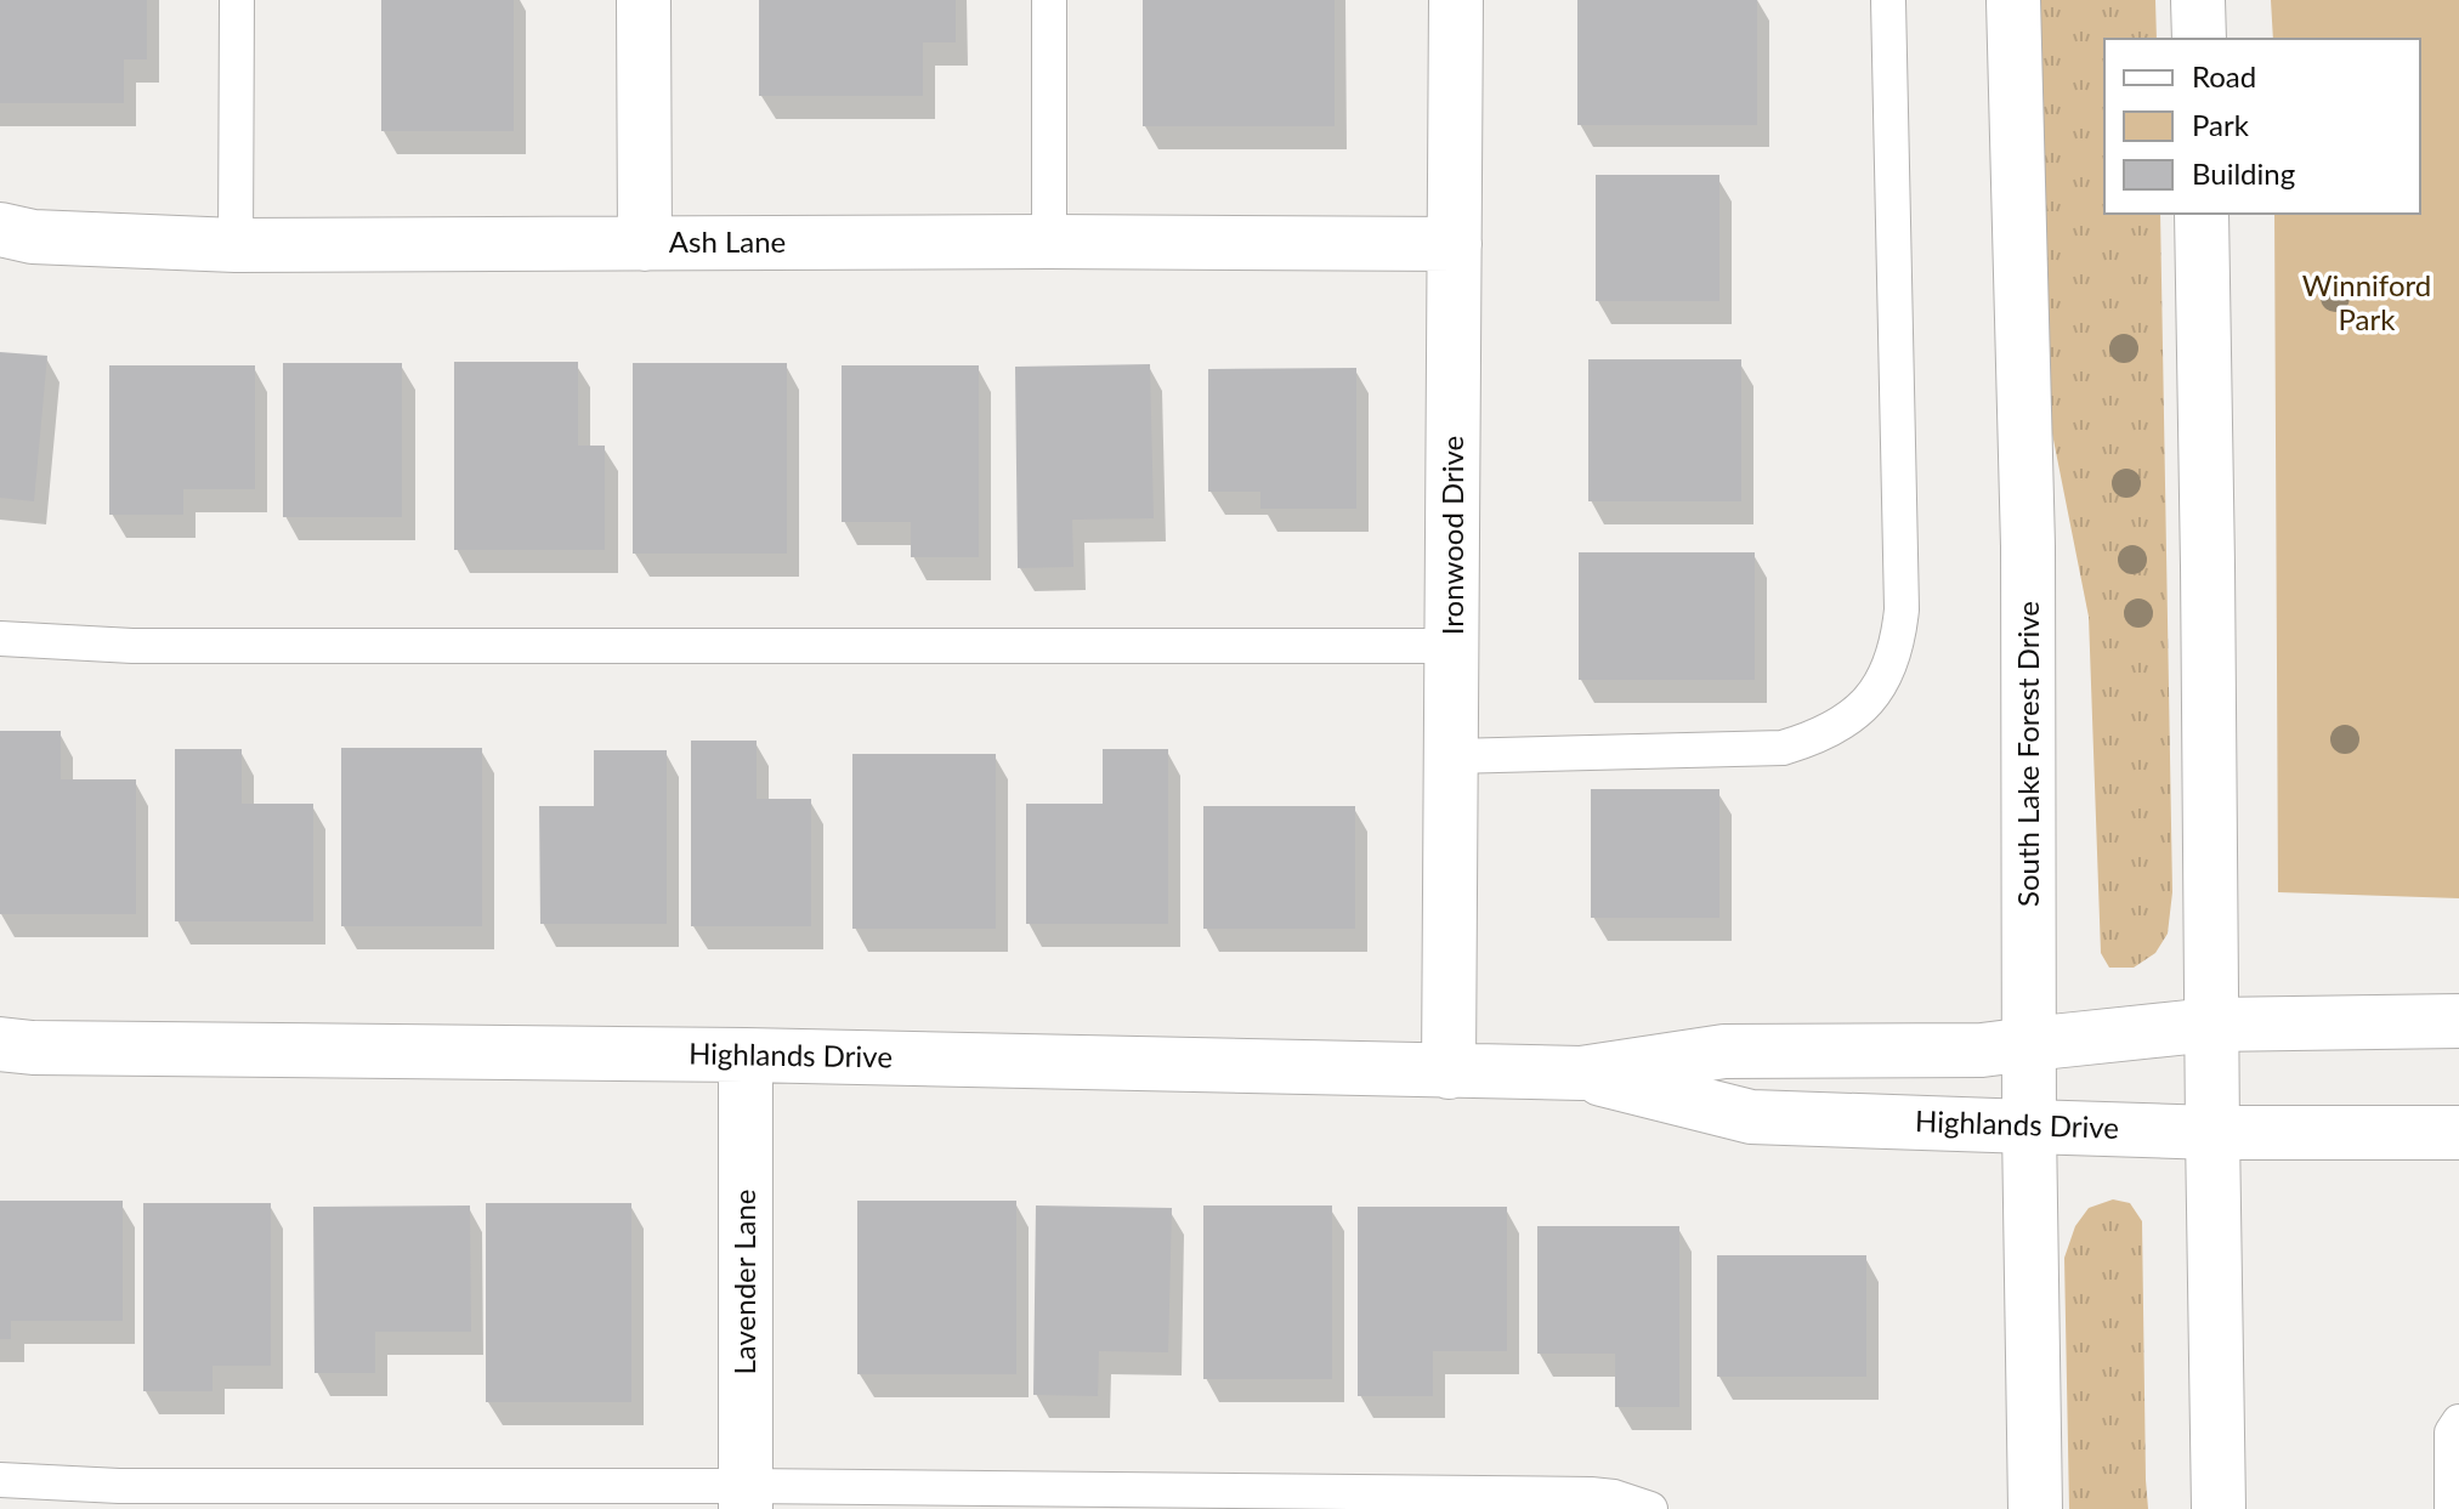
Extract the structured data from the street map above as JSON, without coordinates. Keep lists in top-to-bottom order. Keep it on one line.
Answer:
{"streets":{"street":["Ash Lane","Ironwood Drive","South Lake Forest Drive","Highlands Drive","Lavender Lane"]},"crossings":[["Ash Lane","Ironwood Drive"],["Ironwood Drive","Highlands Drive"],["South Lake Forest Drive","Highlands Drive"],["Highlands Drive","Lavender Lane"]],"parks":["Winniford Park"],"legend":["Road","Park","Building"]}
